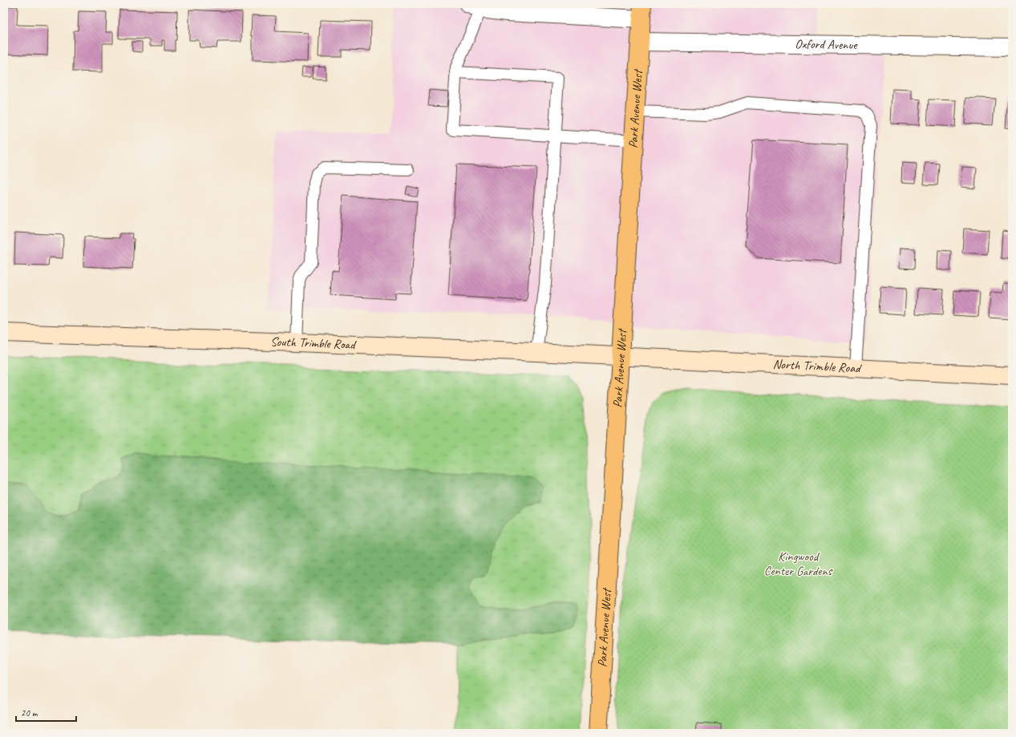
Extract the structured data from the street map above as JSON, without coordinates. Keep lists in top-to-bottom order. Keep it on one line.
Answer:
{"streets":{"main road":["Park Avenue West","South Trimble Road","North Trimble Road"],"street":["Oxford Avenue"]},"crossings":[["Oxford Avenue","Park Avenue West"],["Park Avenue West","South Trimble Road"],["Park Avenue West","North Trimble Road"],["South Trimble Road","North Trimble Road"]],"parks":["Kingwood Center Gardens"],"scale_bar":"20 m"}
